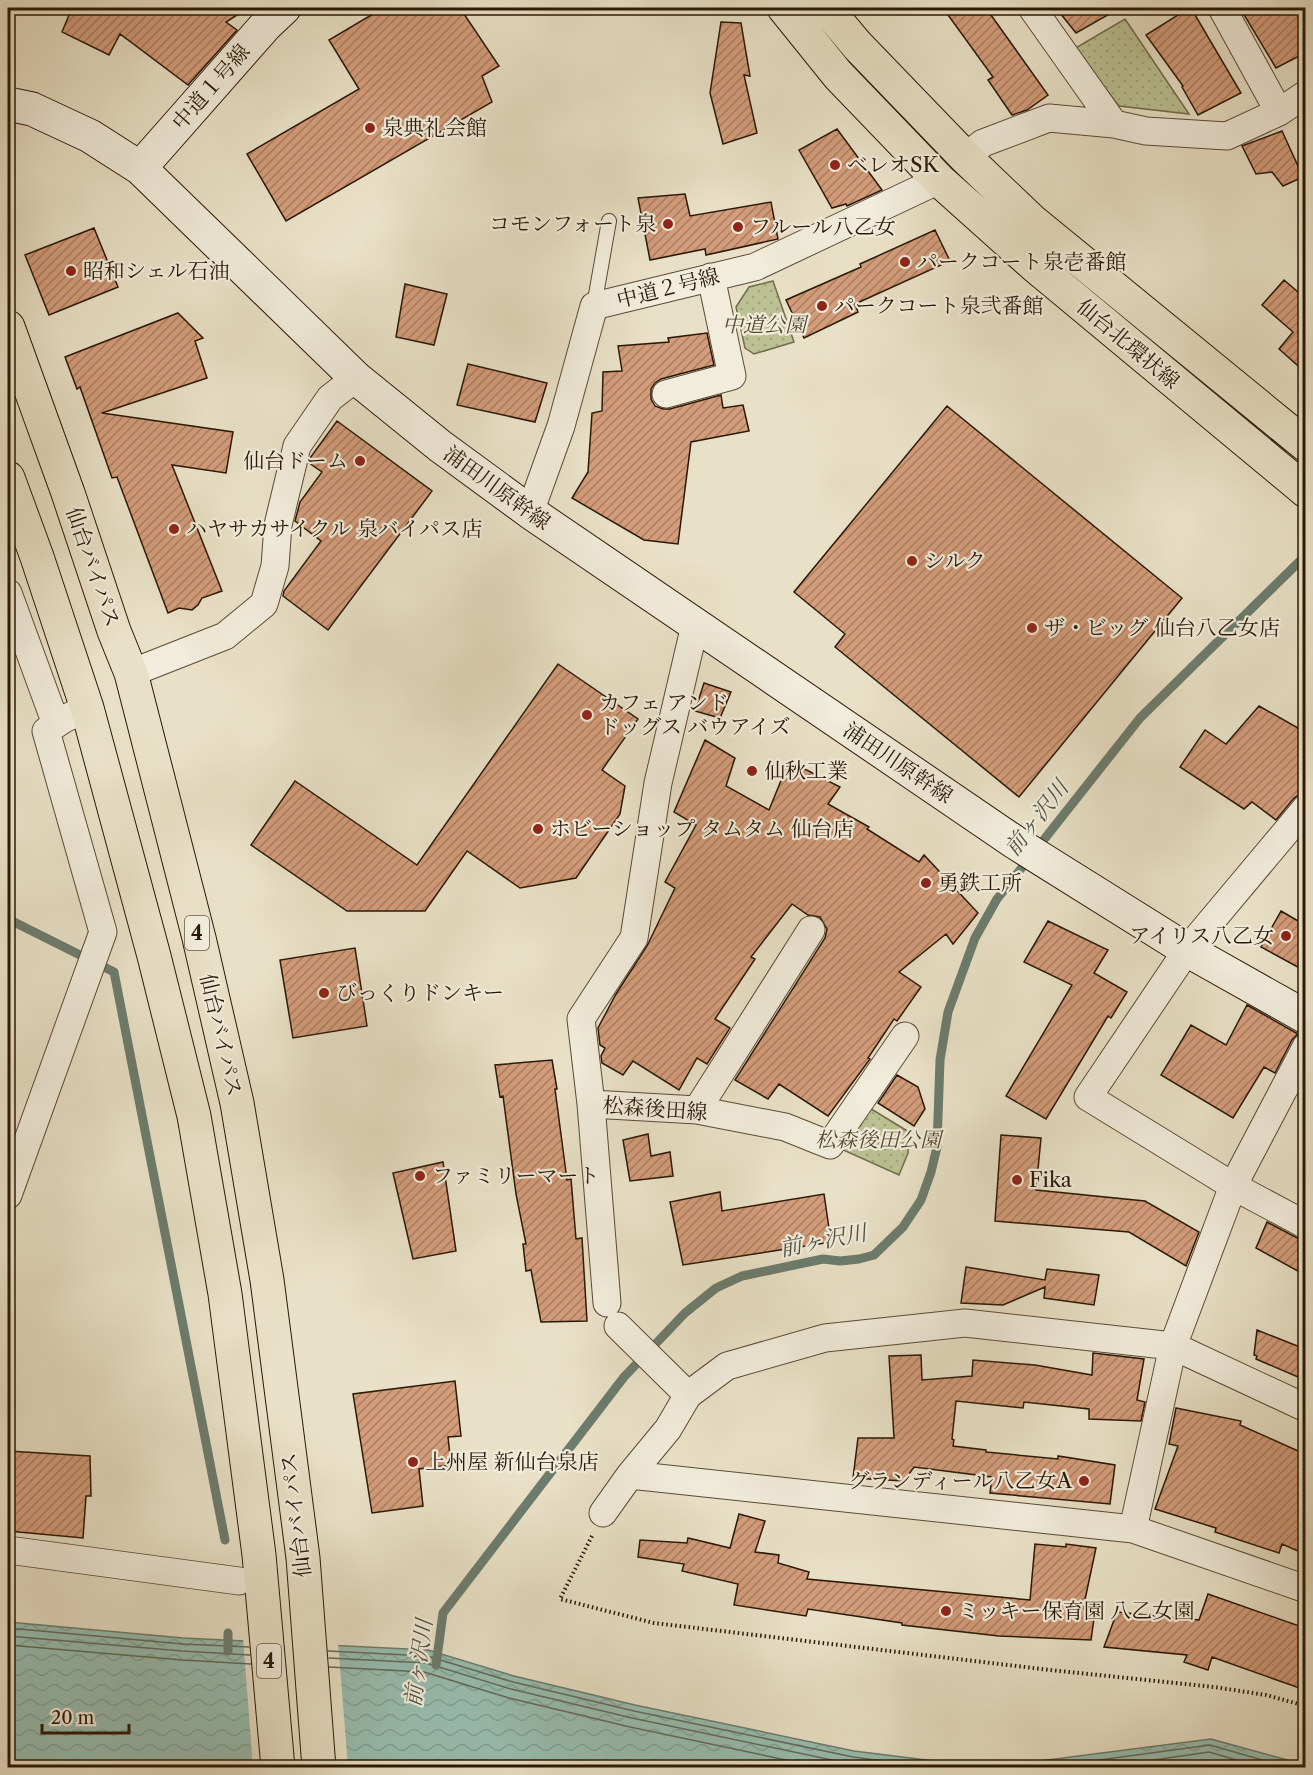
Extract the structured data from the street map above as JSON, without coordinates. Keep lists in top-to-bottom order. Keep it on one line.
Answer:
{"streets":{"main road":["仙台北環状線","仙台バイパス","4"],"street":["中道１号線","中道２号線","浦田川原幹線","松森後田線"]},"crossings":[["中道１号線","浦田川原幹線"],["中道２号線","仙台北環状線"],["中道２号線","浦田川原幹線"],["浦田川原幹線","松森後田線"]],"water":["前ヶ沢川"],"parks":["中道公園","松森後田公園"],"places":["泉典礼会館","ベレオSK","コモンフォート泉","フルール八乙女","パークコート泉壱番館","昭和シェル石油","パークコート泉弐番館","仙台ドーム","ハヤサカサイクル 泉バイパス店","シルク","ザ・ビッグ 仙台八乙女店","カフェ アンド ドッグス バウアイズ","仙秋工業","ホビーショップ タムタム 仙台店","勇鉄工所","アイリス八乙女","びっくりドンキー","ファミリーマート","Fika","上州屋 新仙台泉店","グランディール八乙女A","ミッキー保育園 八乙女園"],"scale_bar":"20 m"}
